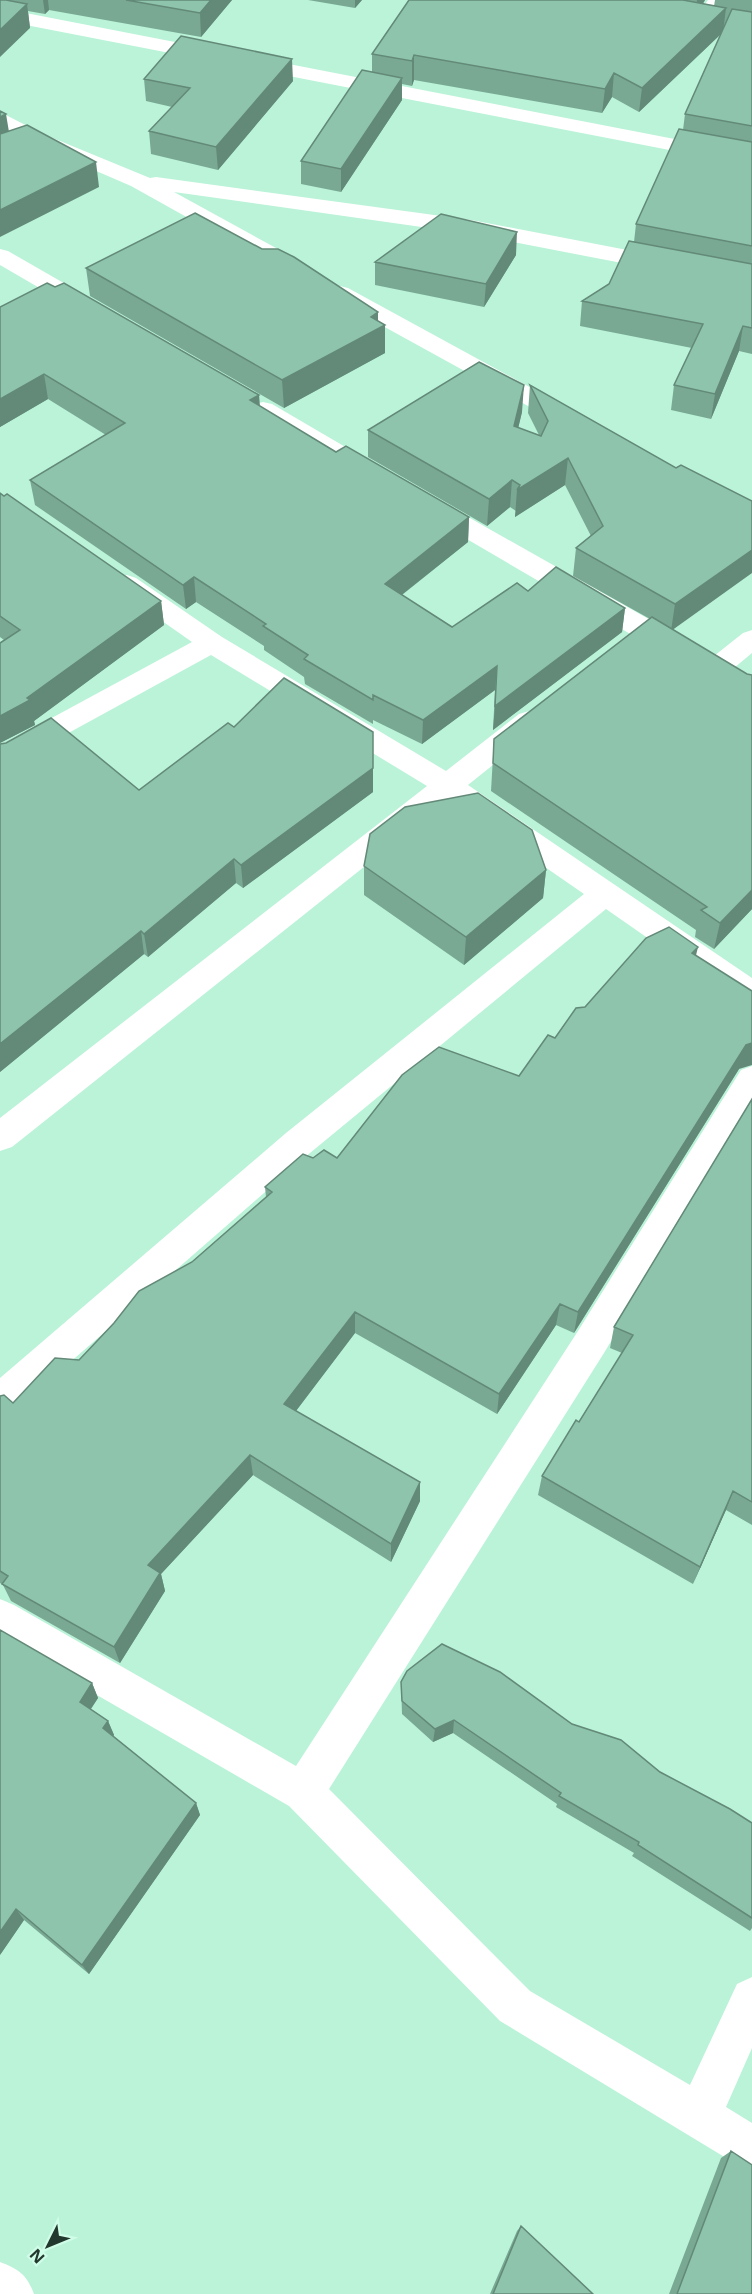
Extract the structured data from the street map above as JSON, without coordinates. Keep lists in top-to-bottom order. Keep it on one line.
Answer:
{"north":"bottom left"}
